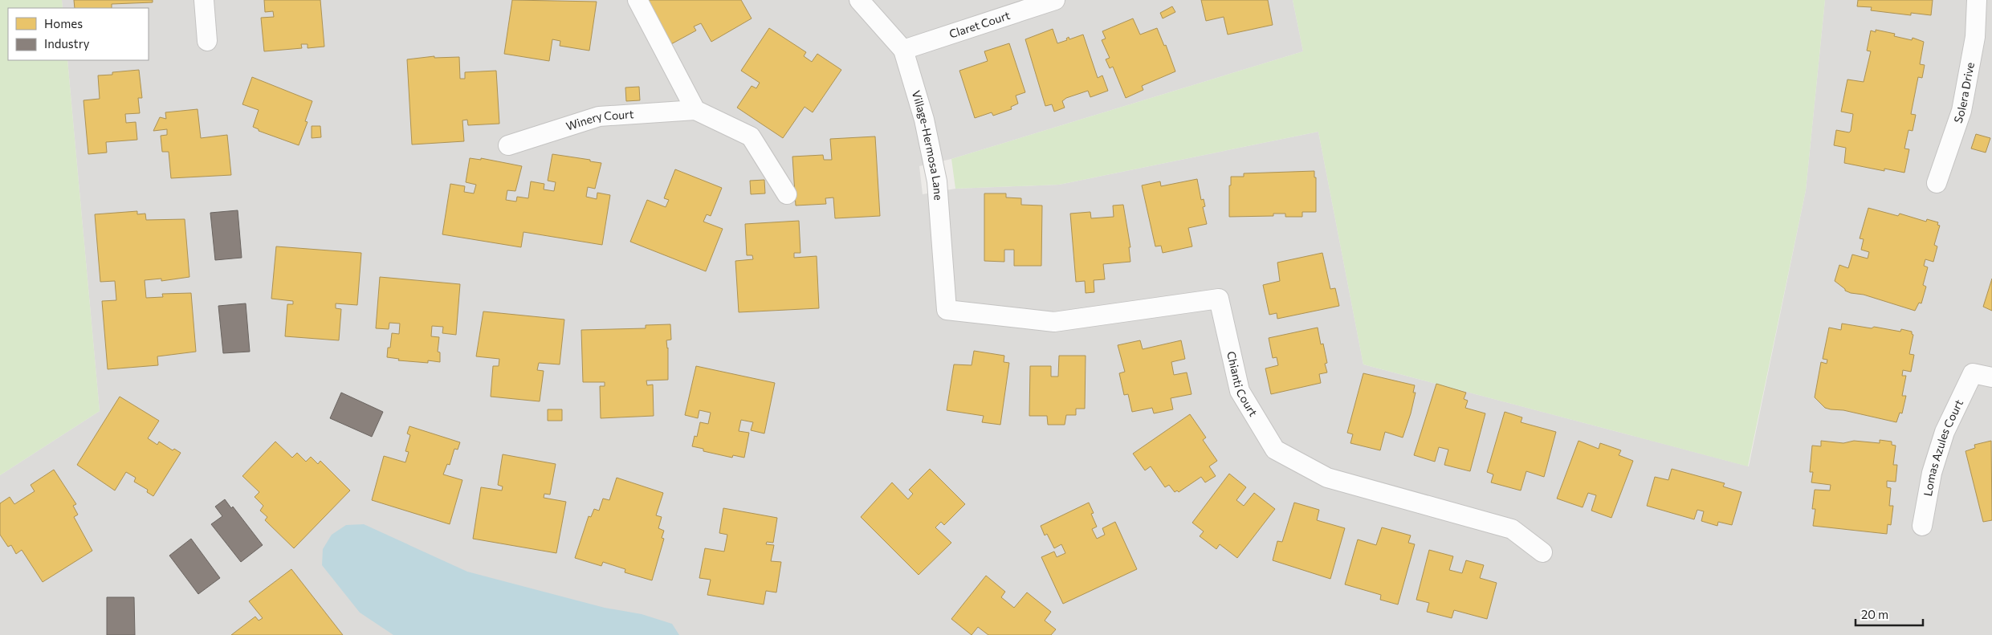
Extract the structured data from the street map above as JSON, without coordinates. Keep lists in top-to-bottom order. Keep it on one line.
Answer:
{"streets":{"street":["Claret Court","Solera Drive","Winery Court","Village-Hermosa Lane","Chianti Court","Lomas Azules Court"]},"crossings":[["Claret Court","Village-Hermosa Lane"],["Village-Hermosa Lane","Chianti Court"]],"legend":["Homes","Industry"],"scale_bar":"20 m"}
